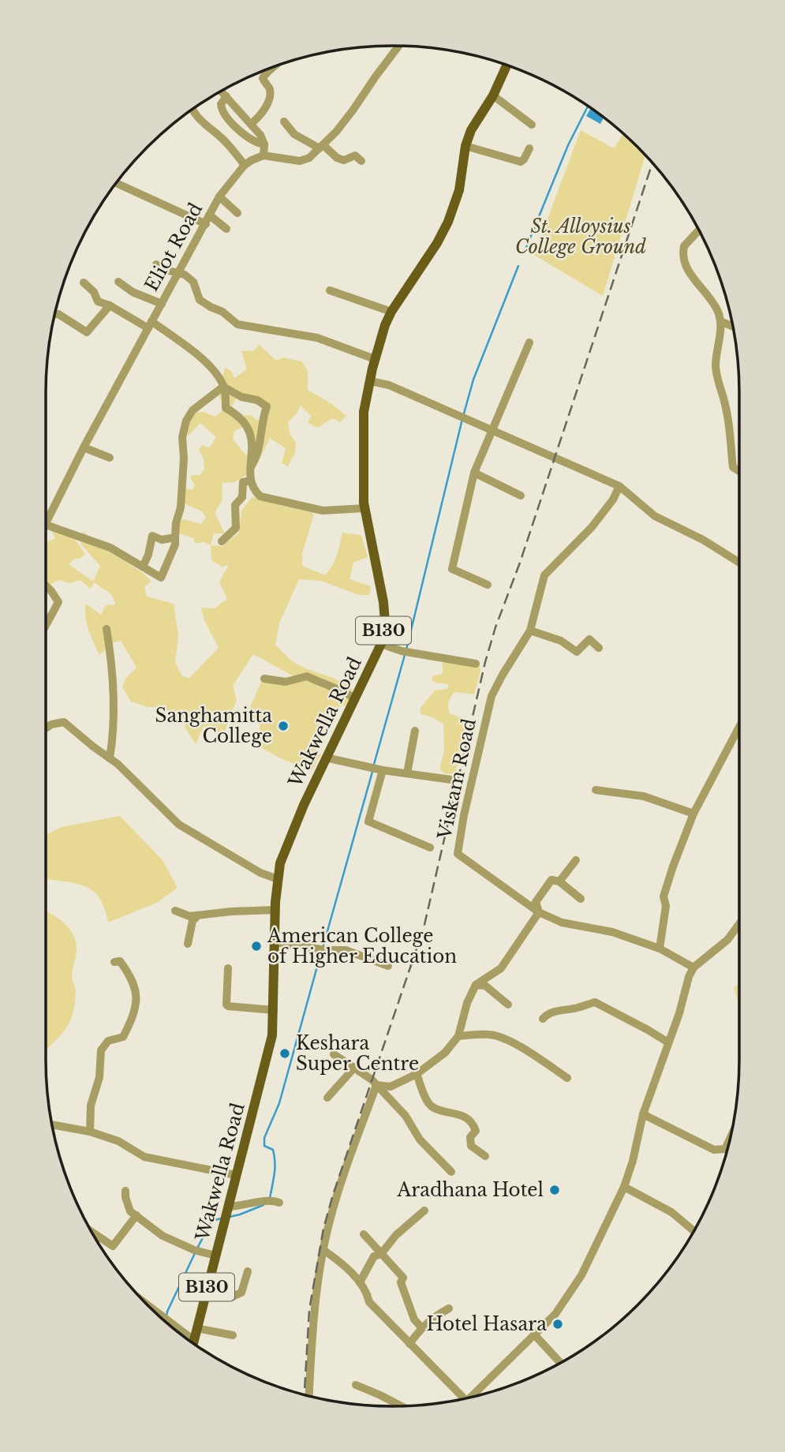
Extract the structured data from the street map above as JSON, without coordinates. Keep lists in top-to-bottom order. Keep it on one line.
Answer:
{"streets":{"main road":["B130","Wakwella Road"],"street":["Eliot Road","Viskam Road"]},"parks":["St. Alloysius College Ground"],"places":["Sanghamitta College","American College of Higher Education","Keshara Super Centre","Aradhana Hotel","Hotel Hasara"]}
